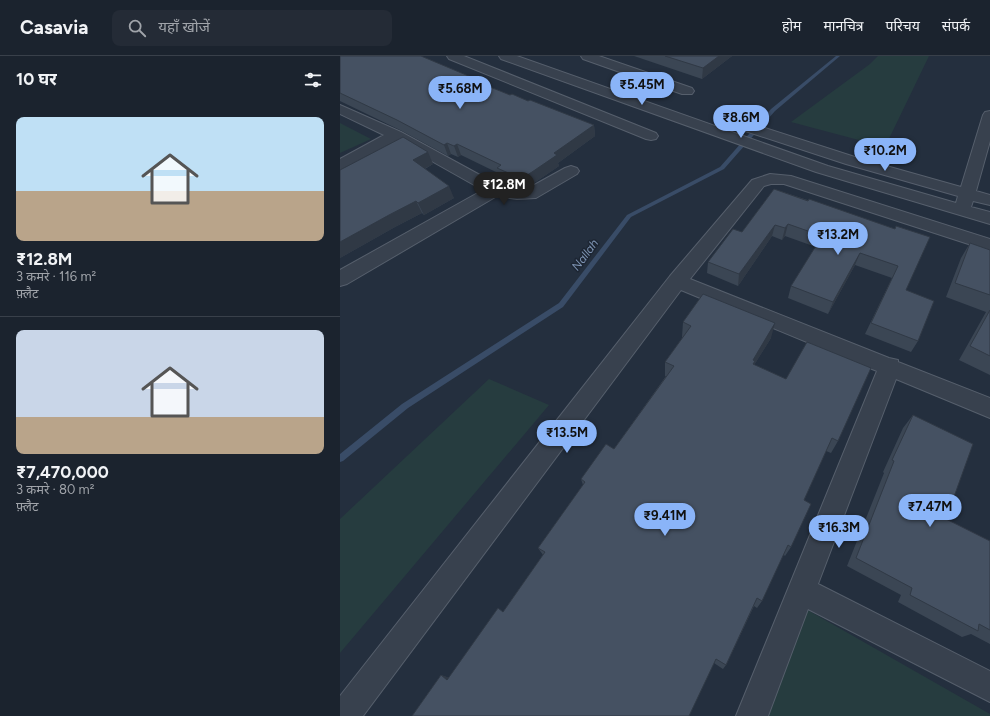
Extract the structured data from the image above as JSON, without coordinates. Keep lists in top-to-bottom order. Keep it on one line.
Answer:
{"water":["Nallah"],"page":{"header":"Casavia","search":"यहाँ खोजें","nav":["होम","मानचित्र","परिचय","संपर्क"],"heading":"10 घर","price":["₹5.45M","₹5.68M","₹8.6M","₹10.2M","₹12.8M","₹13.2M","₹13.5M","₹7.47M","₹9.41M","₹16.3M"],"list":[{"name":"₹12.8M","note":"3 कमरे · 116 m² · फ़्लैट"},{"name":"₹7,470,000","note":"3 कमरे · 80 m² · फ़्लैट"}]}}
